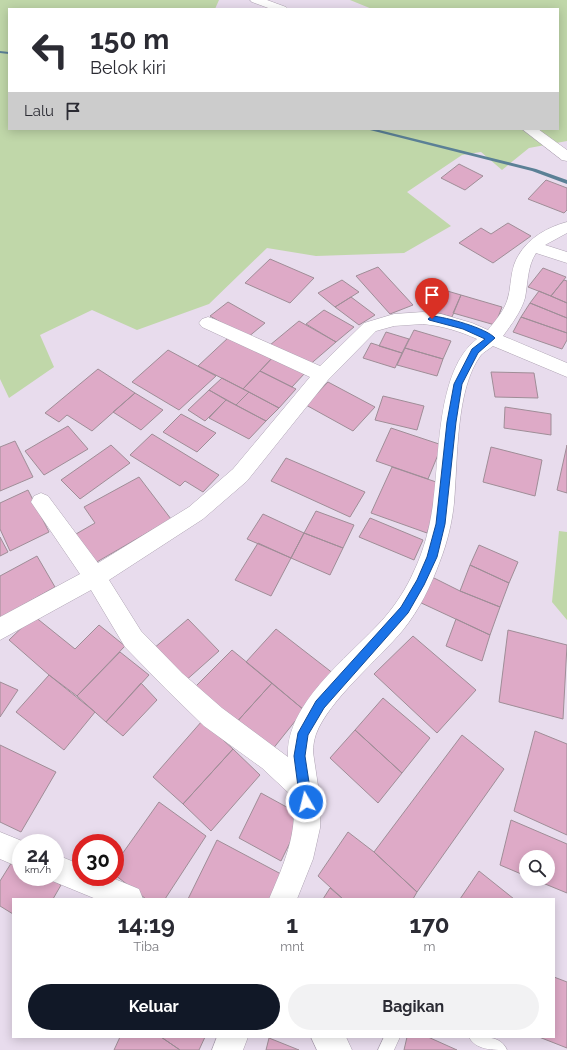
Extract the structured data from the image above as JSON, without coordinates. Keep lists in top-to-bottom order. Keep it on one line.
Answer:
{"page":{"turn":["150 m","Belok kiri"],"then":"Lalu","speed":"24 km/h","limit":"30","eta":["14:19","Tiba","1","mnt","170","m"],"buttons":["Keluar","Bagikan"]}}
